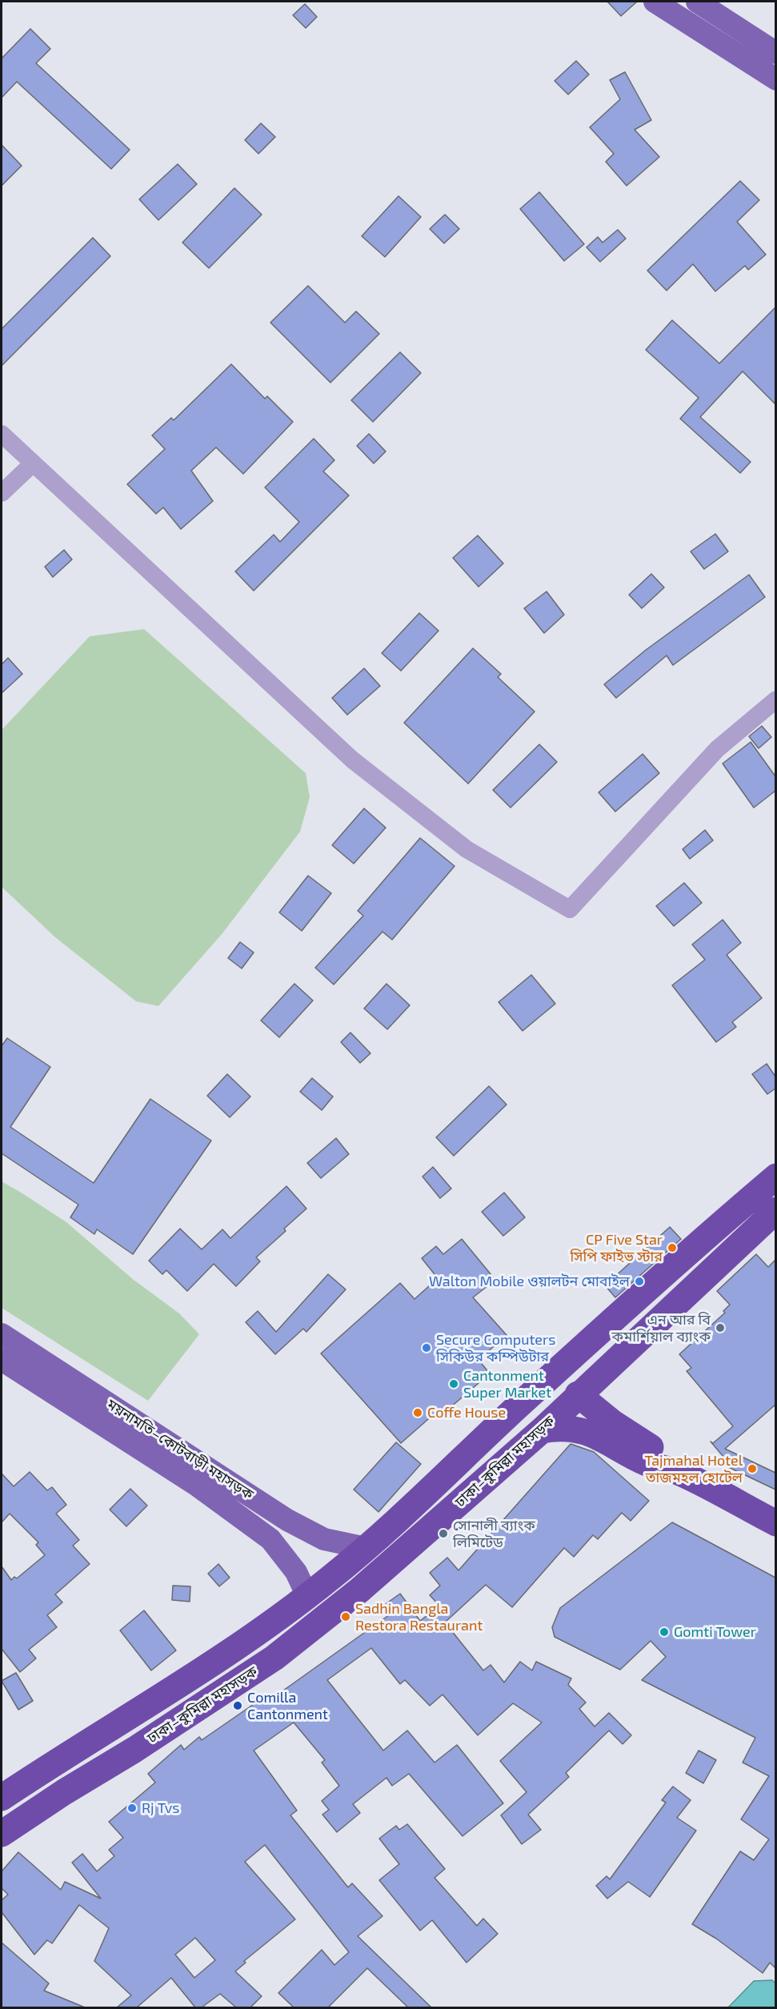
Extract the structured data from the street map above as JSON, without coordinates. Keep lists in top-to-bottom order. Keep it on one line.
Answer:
{"streets":{"highway":["ঢাকা–কুমিল্লা মহাসড়ক"],"main road":["ময়নামতি–কোটবাড়ী মহাসড়ক"]},"crossings":[["ময়নামতি–কোটবাড়ী মহাসড়ক","ঢাকা–কুমিল্লা মহাসড়ক"]],"places":["CP Five Star সিপি ফাইভ স্টার","Walton Mobile ওয়ালটন মোবাইল","এন আর বি কমার্শিয়াল ব্যাংক","Secure Computers সিকিউর কম্পিউটার","Cantonment Super Market","Coffe House","Tajmahal Hotel তাজমহল হোটেল","সোনালী ব্যাংক লিমিটেড","Sadhin Bangla Restora Restaurant","Gomti Tower","Comilla Cantonment","Rj Tvs"]}
